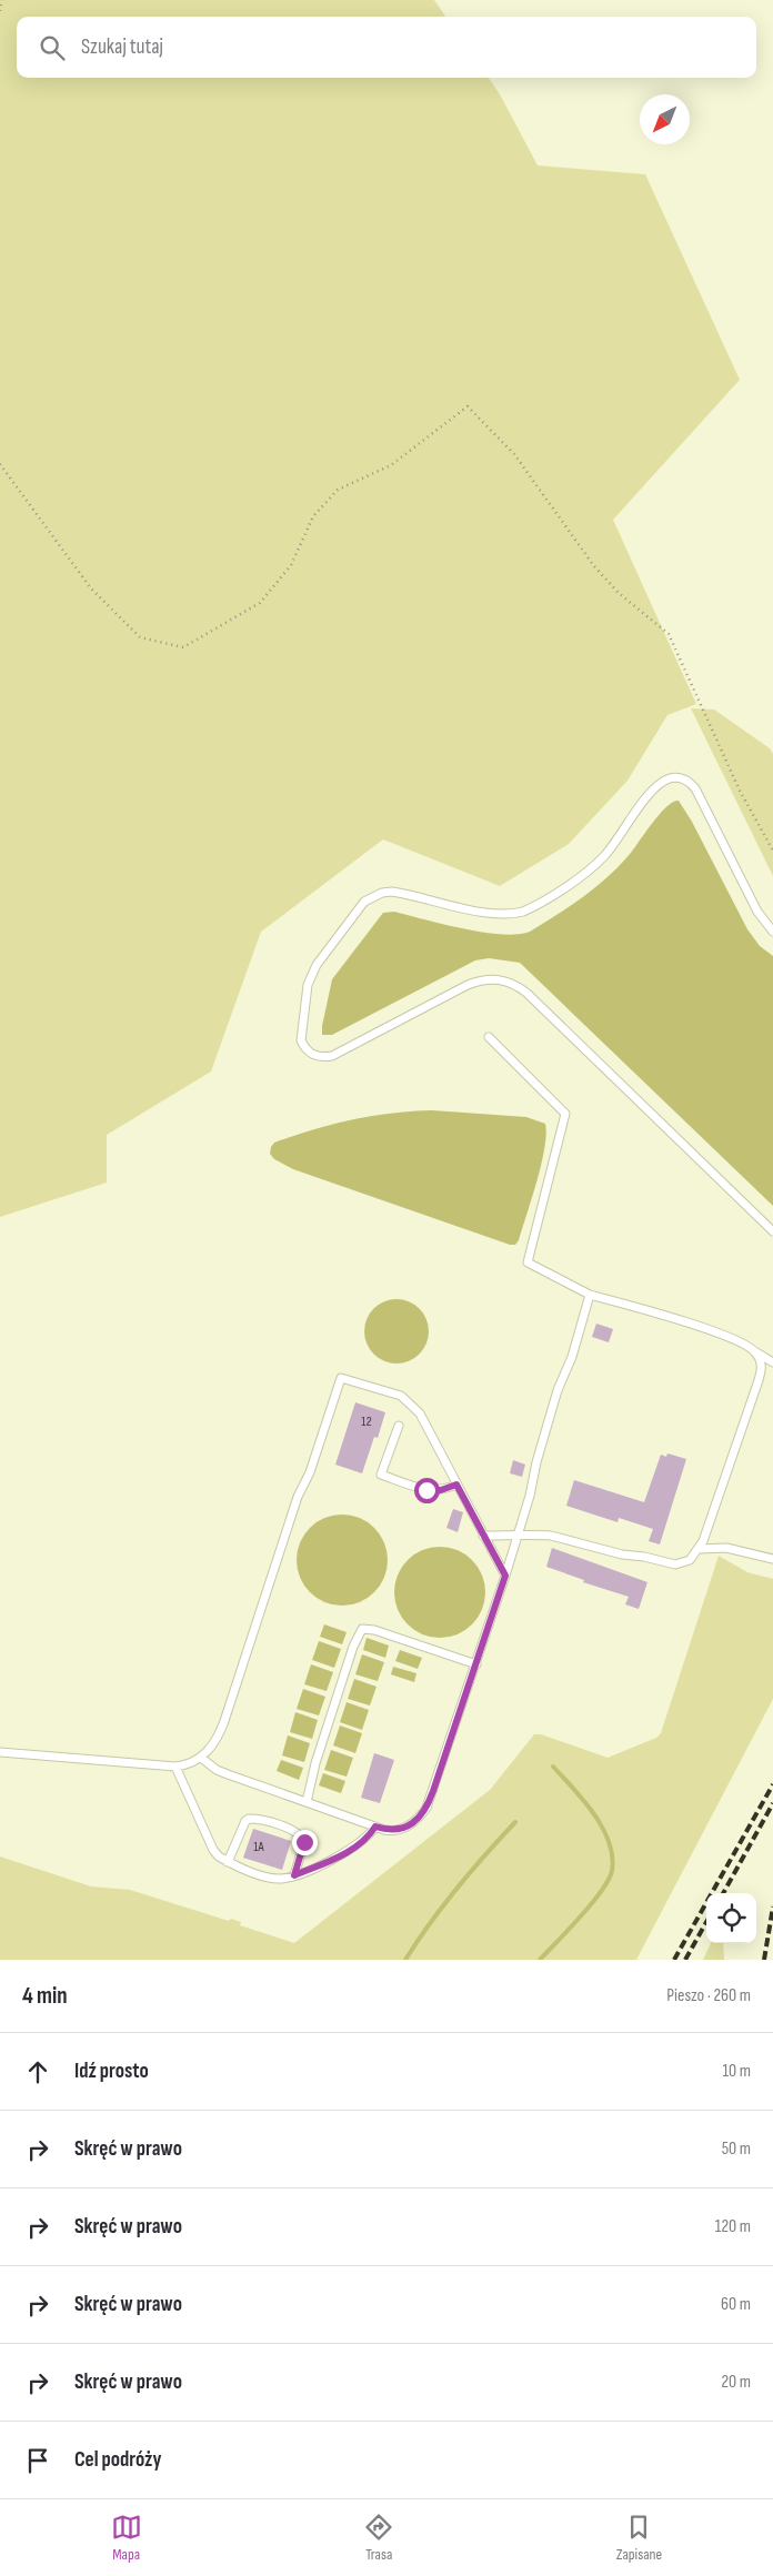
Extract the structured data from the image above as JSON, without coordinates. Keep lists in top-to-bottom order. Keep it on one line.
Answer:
{"house_numbers":["12","1A"],"north":"bottom left","page":{"search":"Szukaj tutaj","heading":["4 min","Pieszo · 260 m"],"list":[["Idź prosto","10 m"],["Skręć w prawo","50 m"],["Skręć w prawo","120 m"],["Skręć w prawo","60 m"],["Skręć w prawo","20 m"],"Cel podróży"],"nav":["Mapa","Trasa","Zapisane"]}}
